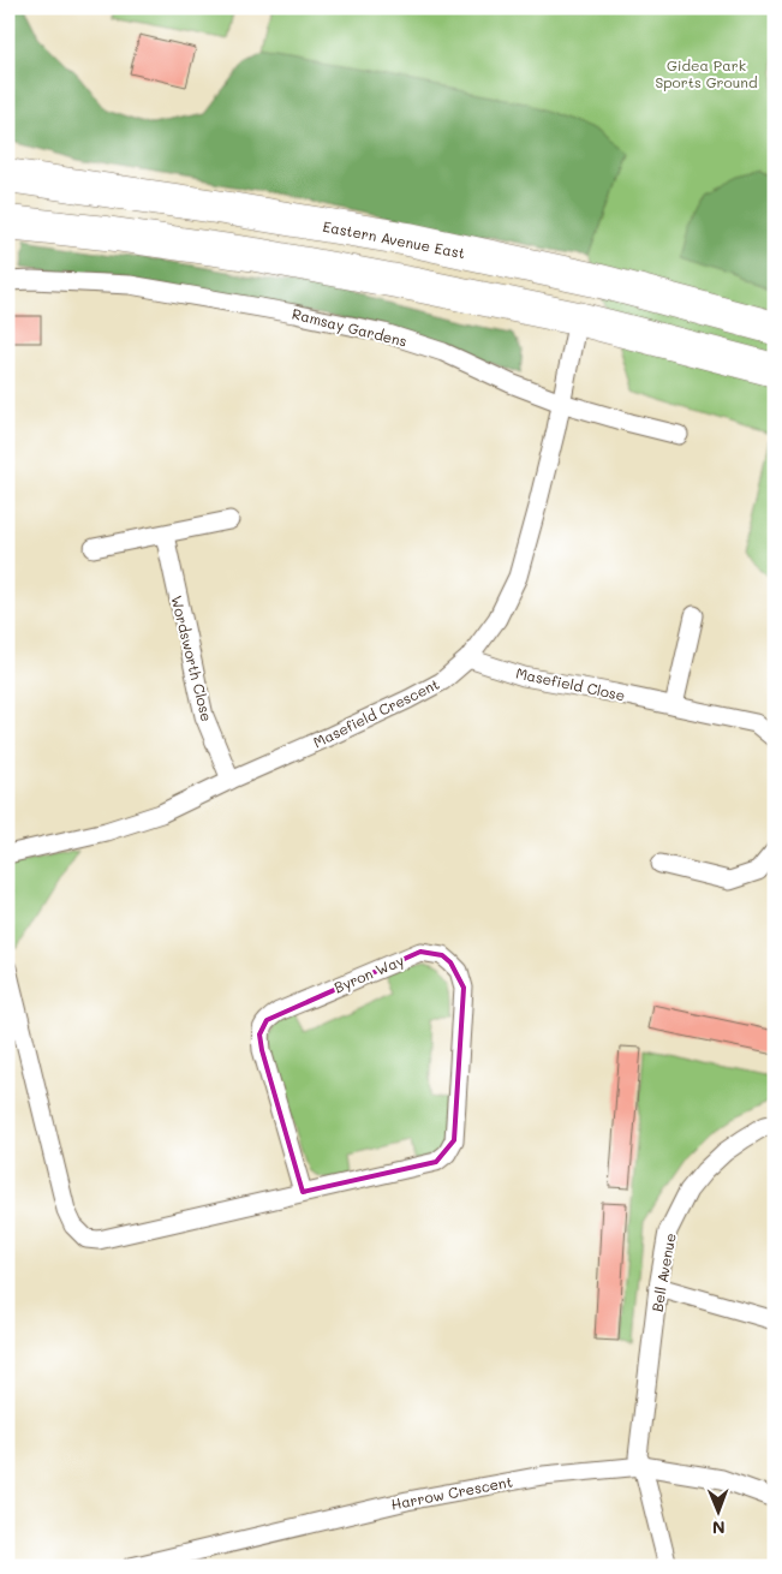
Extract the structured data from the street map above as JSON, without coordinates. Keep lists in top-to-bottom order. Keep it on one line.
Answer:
{"streets":{"highway":["Eastern Avenue East"],"street":["Ramsay Gardens","Wordsworth Close","Masefield Close","Masefield Crescent","Byron Way","Bell Avenue","Harrow Crescent"]},"crossings":[["Ramsay Gardens","Masefield Crescent"],["Wordsworth Close","Masefield Crescent"],["Masefield Close","Masefield Crescent"],["Bell Avenue","Harrow Crescent"]],"parks":["Gidea Park Sports Ground"],"north":"bottom"}
